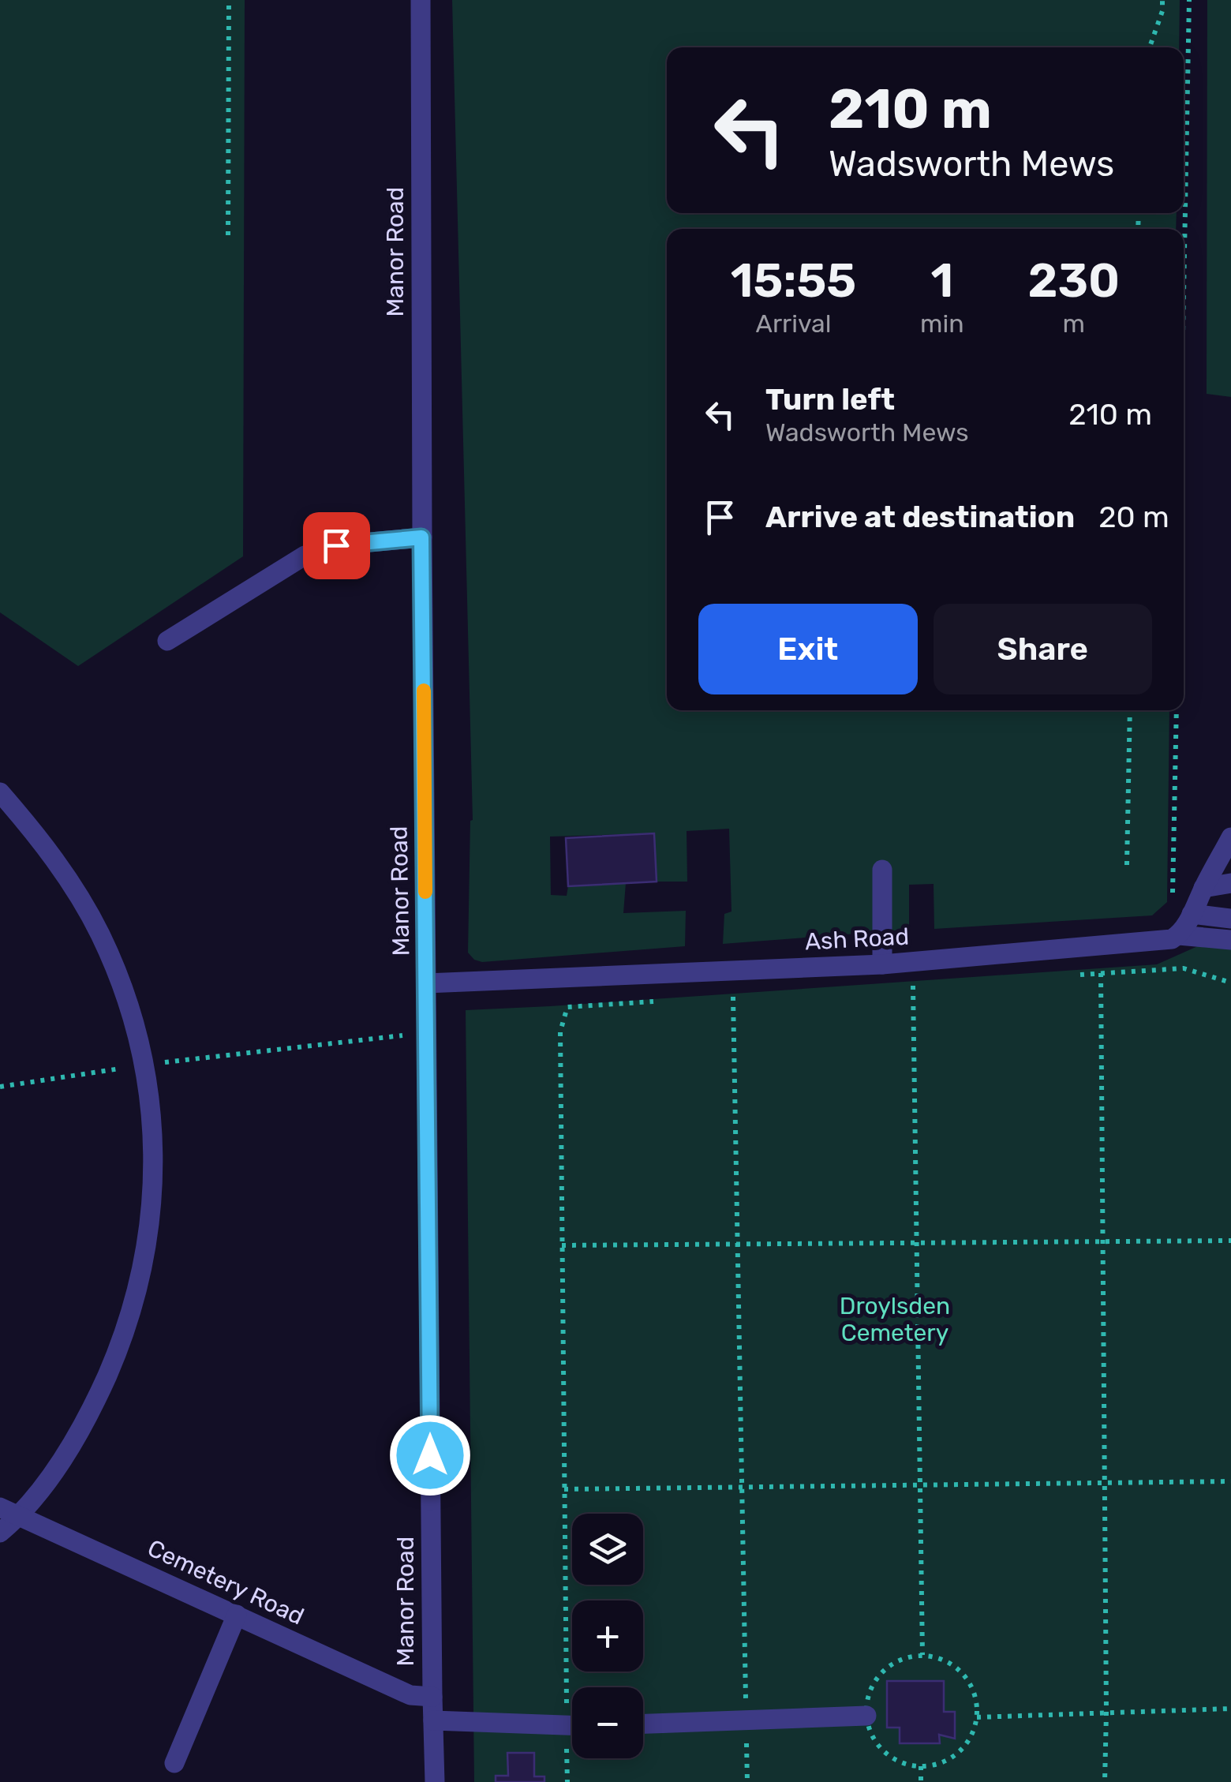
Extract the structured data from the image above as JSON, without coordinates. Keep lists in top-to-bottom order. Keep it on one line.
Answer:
{"streets":{"street":["Manor Road","Ash Road","Cemetery Road"]},"crossings":[["Manor Road","Ash Road"],["Manor Road","Cemetery Road"]],"parks":["Droylsden Cemetery"],"page":{"turn":["210 m","Wadsworth Mews"],"eta":["15:55","Arrival","1","min","230","m"],"list":[{"name":"Turn left","note":"Wadsworth Mews","value":"210 m"},{"name":"Arrive at destination","value":"20 m"}],"buttons":["Exit","Share"],"map_buttons":["+","−"]}}
